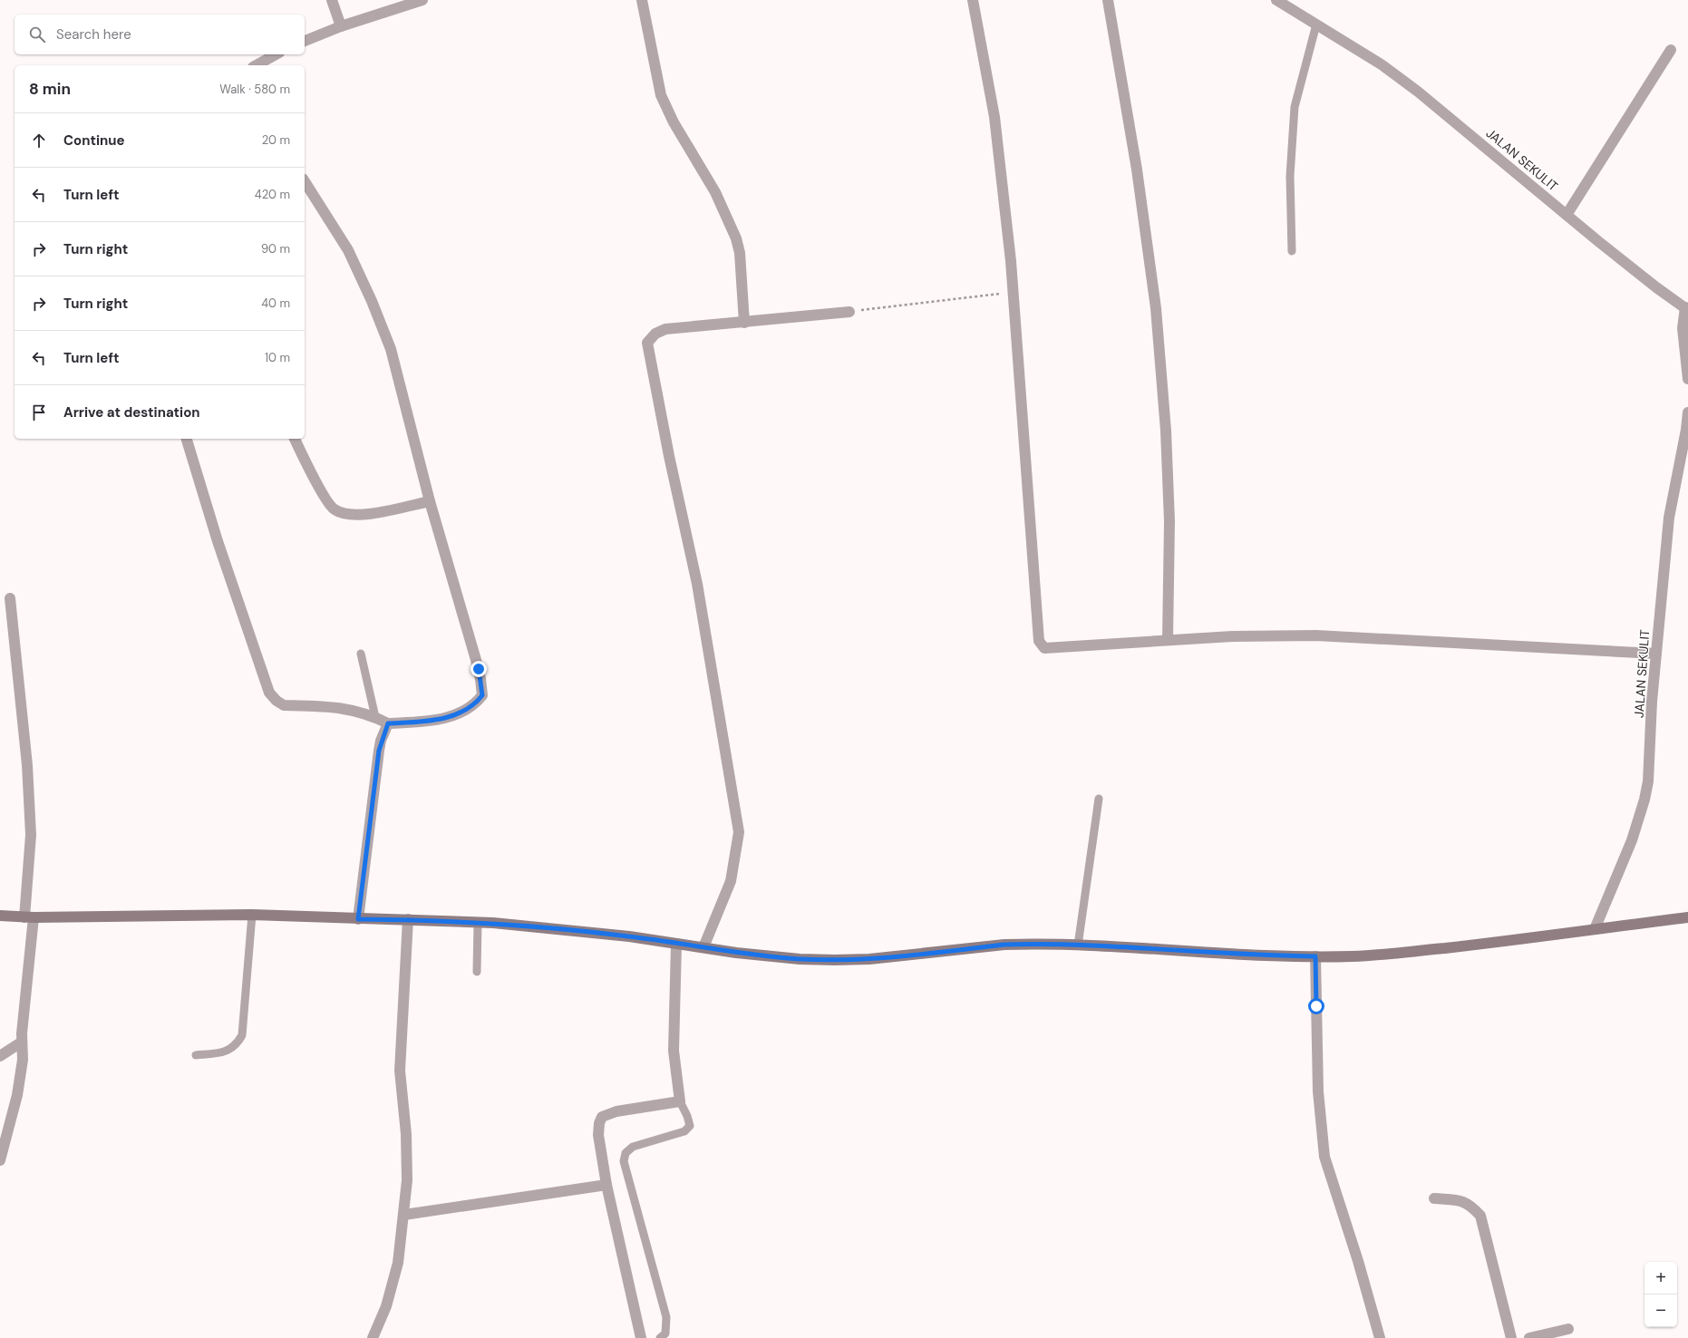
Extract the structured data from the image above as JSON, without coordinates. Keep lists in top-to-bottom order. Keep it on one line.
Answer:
{"streets":{"street":["JALAN SEKULIT"]},"page":{"search":"Search here","heading":["8 min","Walk · 580 m"],"list":[["Continue","20 m"],["Turn left","420 m"],["Turn right","90 m"],["Turn right","40 m"],["Turn left","10 m"],"Arrive at destination"],"map_buttons":["+","−"]}}
